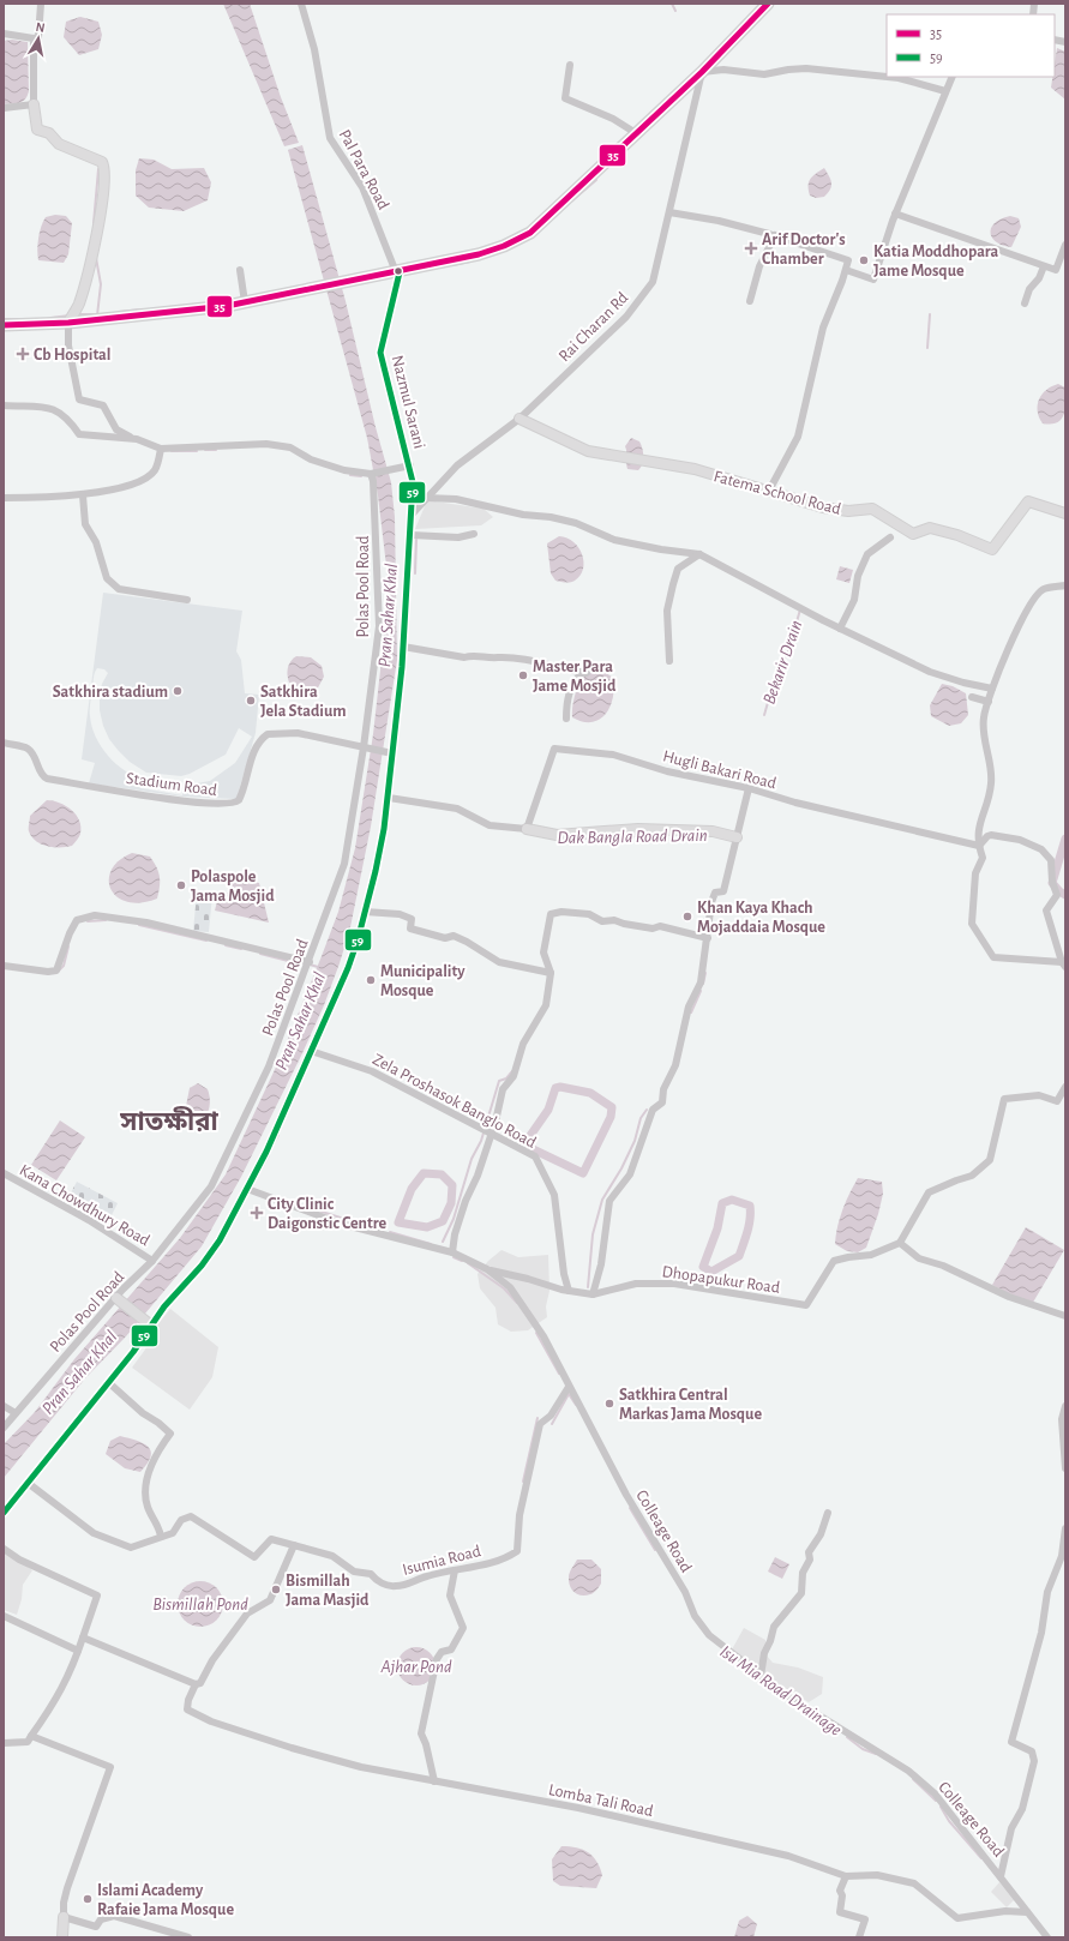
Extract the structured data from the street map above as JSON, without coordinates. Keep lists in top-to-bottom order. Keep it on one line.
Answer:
{"streets":{"main road":["Fatema School Road"],"street":["Pal Para Road","Rai Charan Rd","Nazmul Sarani","Polas Pool Road","Hugli Bakari Road","Stadium Road","Zela Proshasok Banglo Road","Kana Chowdhury Road","Dhopapukur Road","Colleage Road","Isumia Road","Lomba Tali Road"]},"crossings":[["Pal Para Road","Nazmul Sarani"],["Rai Charan Rd","Nazmul Sarani"],["Rai Charan Rd","Fatema School Road"],["Nazmul Sarani","Stadium Road"],["Nazmul Sarani","Zela Proshasok Banglo Road"],["Nazmul Sarani","Colleage Road"],["Polas Pool Road","Stadium Road"],["Polas Pool Road","Kana Chowdhury Road"],["Zela Proshasok Banglo Road","Dhopapukur Road"],["Dhopapukur Road","Colleage Road"],["Colleage Road","Isumia Road"],["Colleage Road","Lomba Tali Road"]],"districts":["সাতক্ষীরা"],"water":["Pran Sahar Khal","Bekarir Drain","Dak Bangla Road Drain","Bismillah Pond","Ajhar Pond","Isu Mia Road Drainage"],"places":{"health":["Arif Doctor's Chamber","Cb Hospital","City Clinic Daigonstic Centre"],"other":["Katia Moddhopara Jame Mosque","Master Para Jame Mosjid","Satkhira stadium","Satkhira Jela Stadium","Polaspole Jama Mosjid","Khan Kaya Khach Mojaddaia Mosque","Municipality Mosque","Satkhira Central Markas Jama Mosque","Bismillah Jama Masjid","Islami Academy Rafaie Jama Mosque"]},"lines":["transit line 35","transit line 59"],"legend":["35","59"],"north":"top"}
